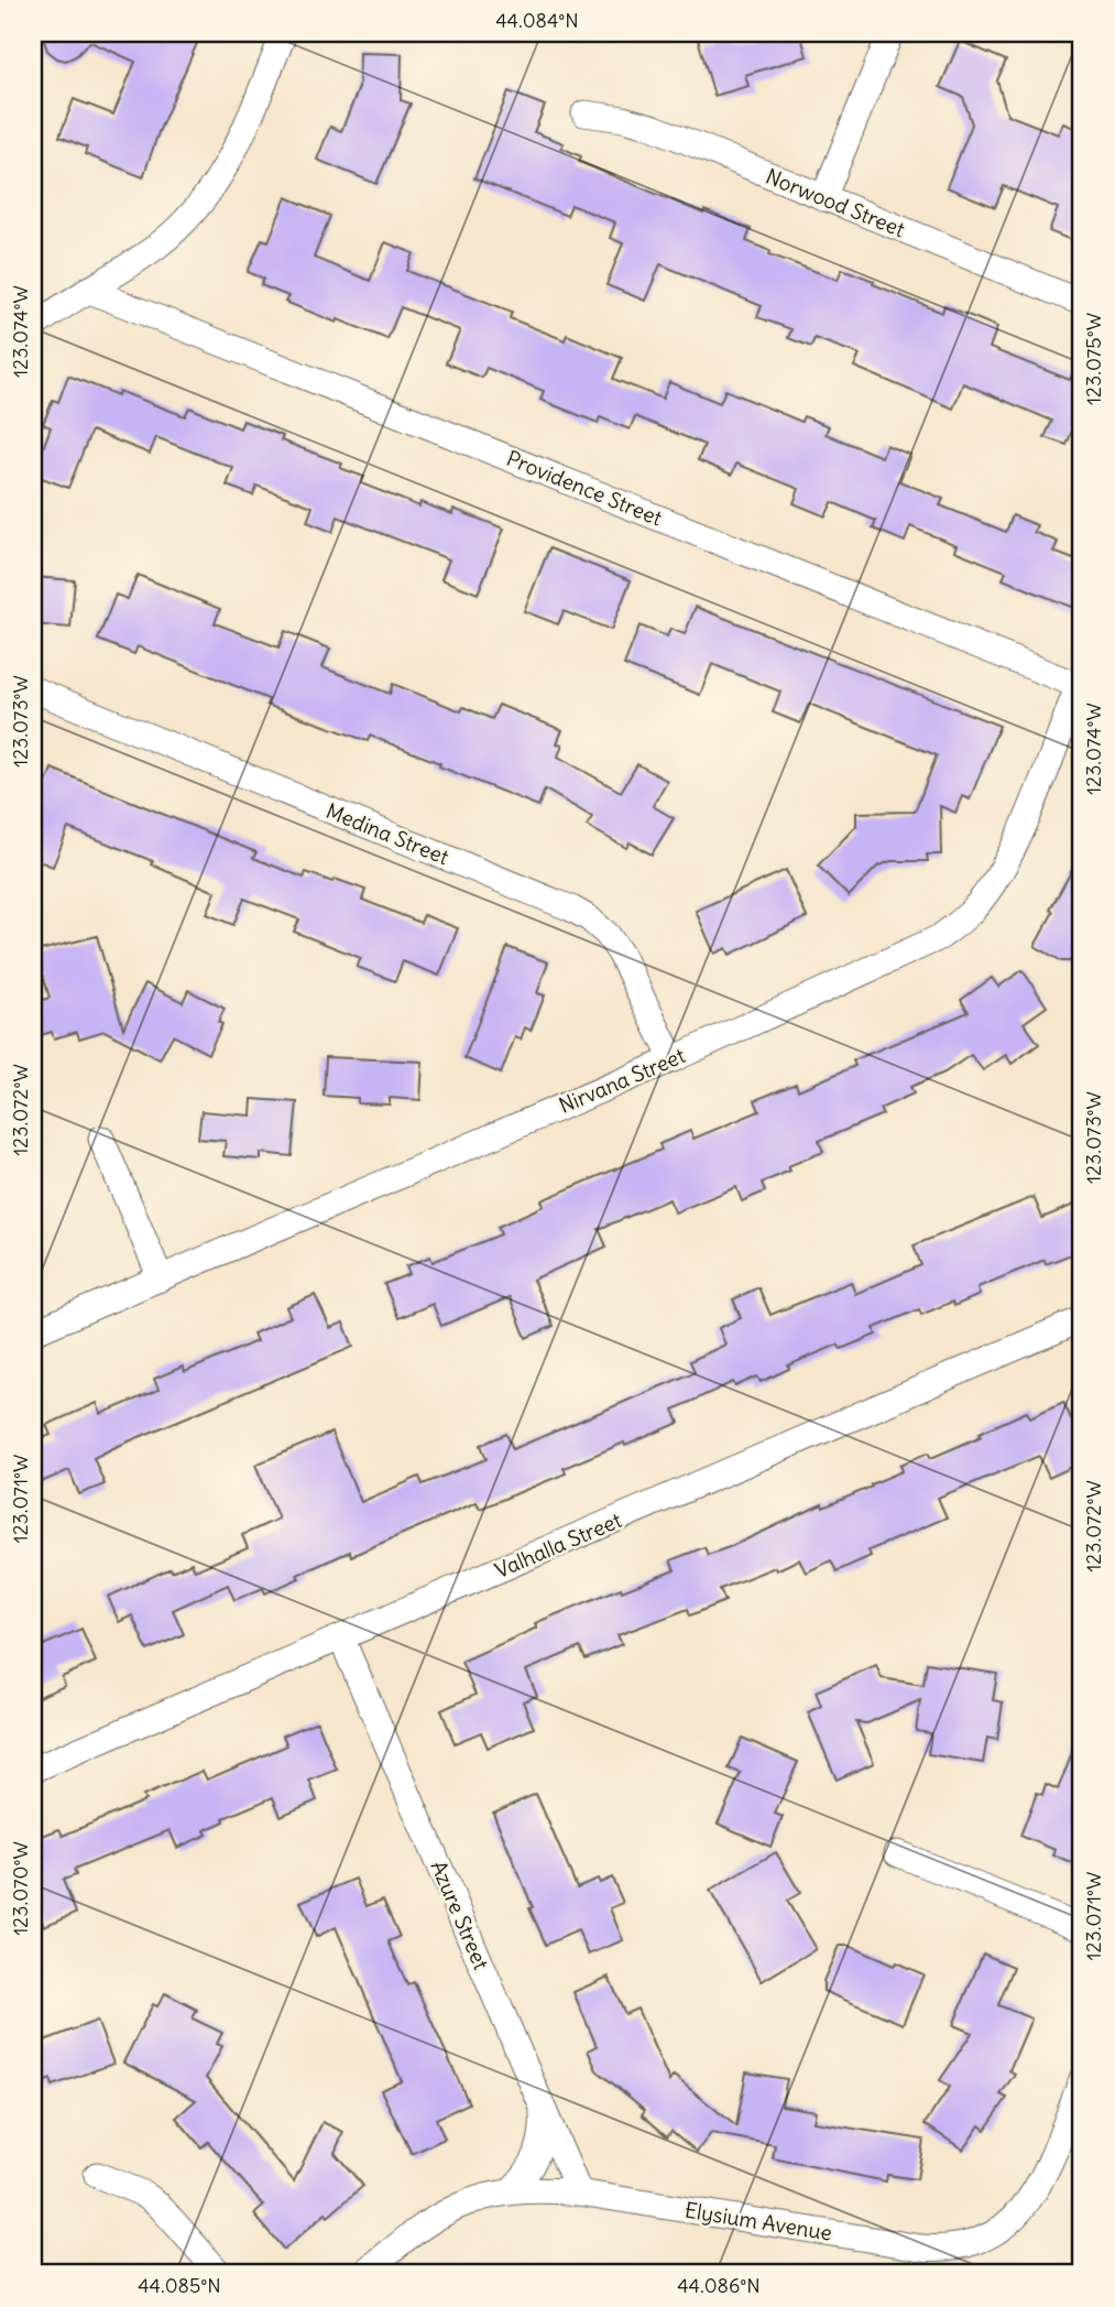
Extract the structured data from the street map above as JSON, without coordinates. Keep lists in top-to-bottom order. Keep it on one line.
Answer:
{"streets":{"street":["Norwood Street","Providence Street","Medina Street","Nirvana Street","Valhalla Street","Azure Street","Elysium Avenue"]},"crossings":[["Providence Street","Nirvana Street"],["Medina Street","Nirvana Street"],["Valhalla Street","Azure Street"],["Azure Street","Elysium Avenue"]],"coordinates":["44.084°N","123.074°W","123.075°W","123.073°W","123.072°W","123.071°W","123.070°W","44.085°N","44.086°N"]}
